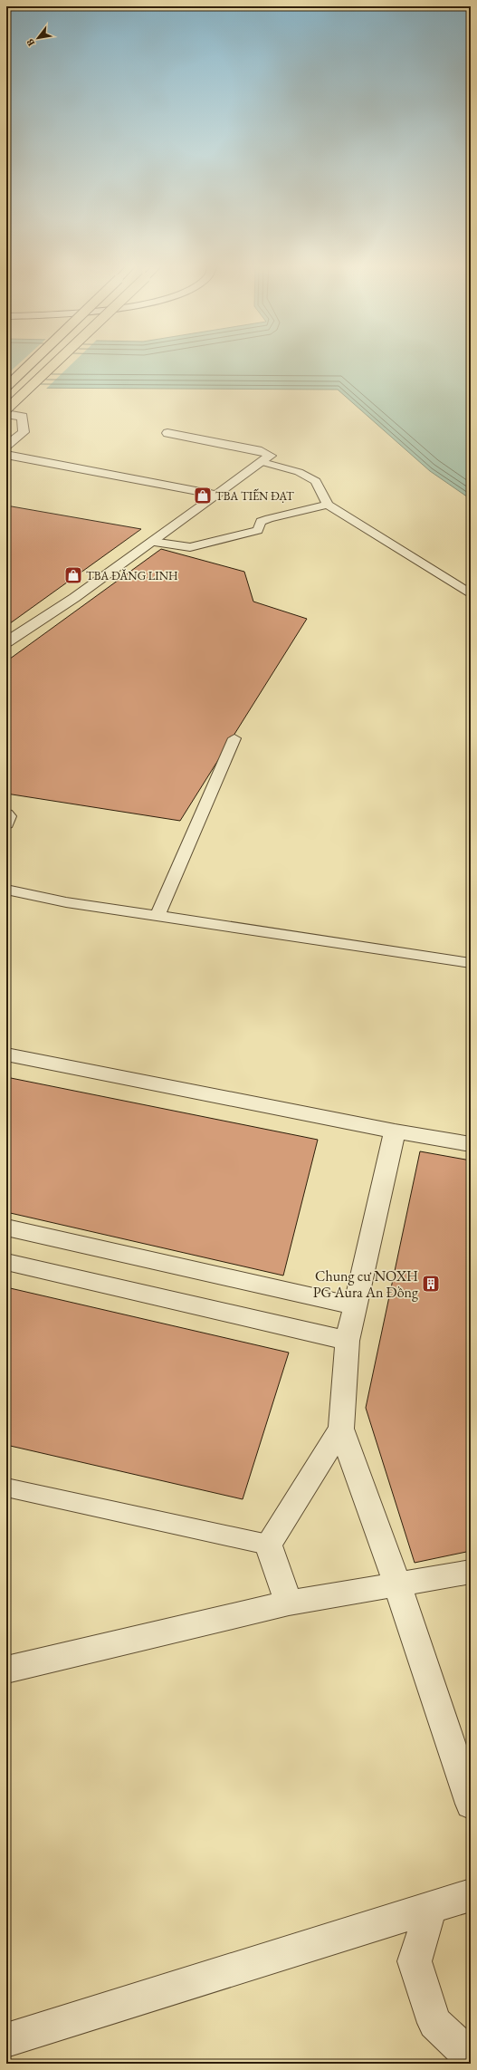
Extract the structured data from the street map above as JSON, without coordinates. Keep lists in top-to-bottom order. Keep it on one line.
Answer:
{"places":{"shop":["TBA TIẾN ĐẠT","TBA ĐĂNG LINH"],"building":["Chung cư NOXH PG Aura An Đồng"]},"north":"bottom left"}
